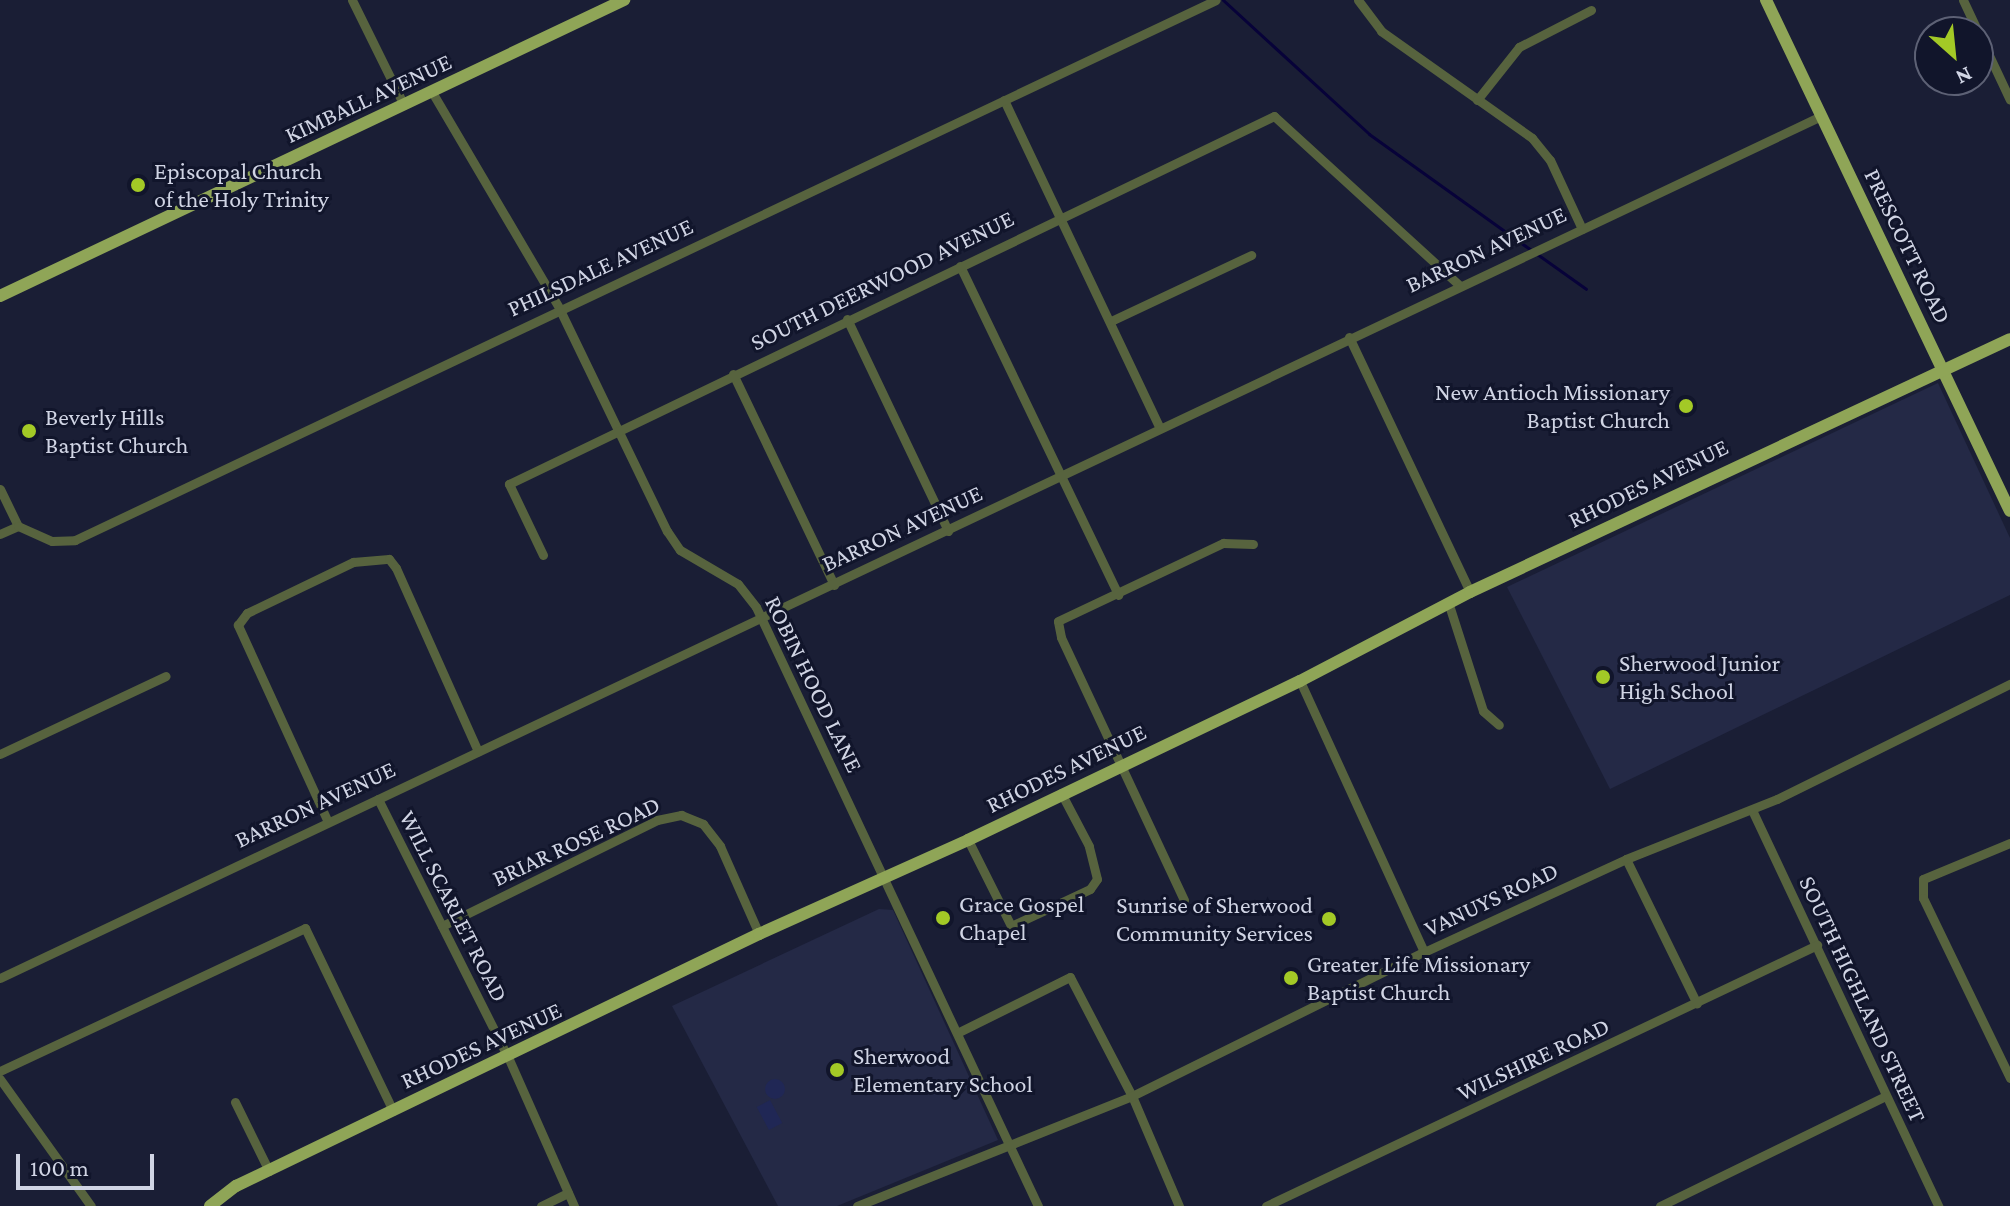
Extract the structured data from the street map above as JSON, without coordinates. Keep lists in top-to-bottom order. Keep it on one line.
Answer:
{"streets":{"main road":["KIMBALL AVENUE","PRESCOTT ROAD","RHODES AVENUE"],"street":["BARRON AVENUE","PHILSDALE AVENUE","SOUTH DEERWOOD AVENUE","ROBIN HOOD LANE","BRIAR ROSE ROAD","VANUYS ROAD","WILL SCARLET ROAD","SOUTH HIGHLAND STREET","WILSHIRE ROAD"]},"crossings":[["KIMBALL AVENUE","ROBIN HOOD LANE"],["PRESCOTT ROAD","BARRON AVENUE"],["PRESCOTT ROAD","RHODES AVENUE"],["BARRON AVENUE","SOUTH DEERWOOD AVENUE"],["BARRON AVENUE","ROBIN HOOD LANE"],["BARRON AVENUE","WILL SCARLET ROAD"],["PHILSDALE AVENUE","ROBIN HOOD LANE"],["SOUTH DEERWOOD AVENUE","ROBIN HOOD LANE"],["RHODES AVENUE","ROBIN HOOD LANE"],["RHODES AVENUE","BRIAR ROSE ROAD"],["RHODES AVENUE","WILL SCARLET ROAD"],["ROBIN HOOD LANE","VANUYS ROAD"],["BRIAR ROSE ROAD","WILL SCARLET ROAD"],["VANUYS ROAD","SOUTH HIGHLAND STREET"],["SOUTH HIGHLAND STREET","WILSHIRE ROAD"]],"places":["Episcopal Church of the Holy Trinity","New Antioch Missionary Baptist Church","Beverly Hills Baptist Church","Sherwood Junior High School","Grace Gospel Chapel","Sunrise of Sherwood Community Services","Greater Life Missionary Baptist Church","Sherwood Elementary School"],"scale_bar":"100 m","north":"bottom right"}
